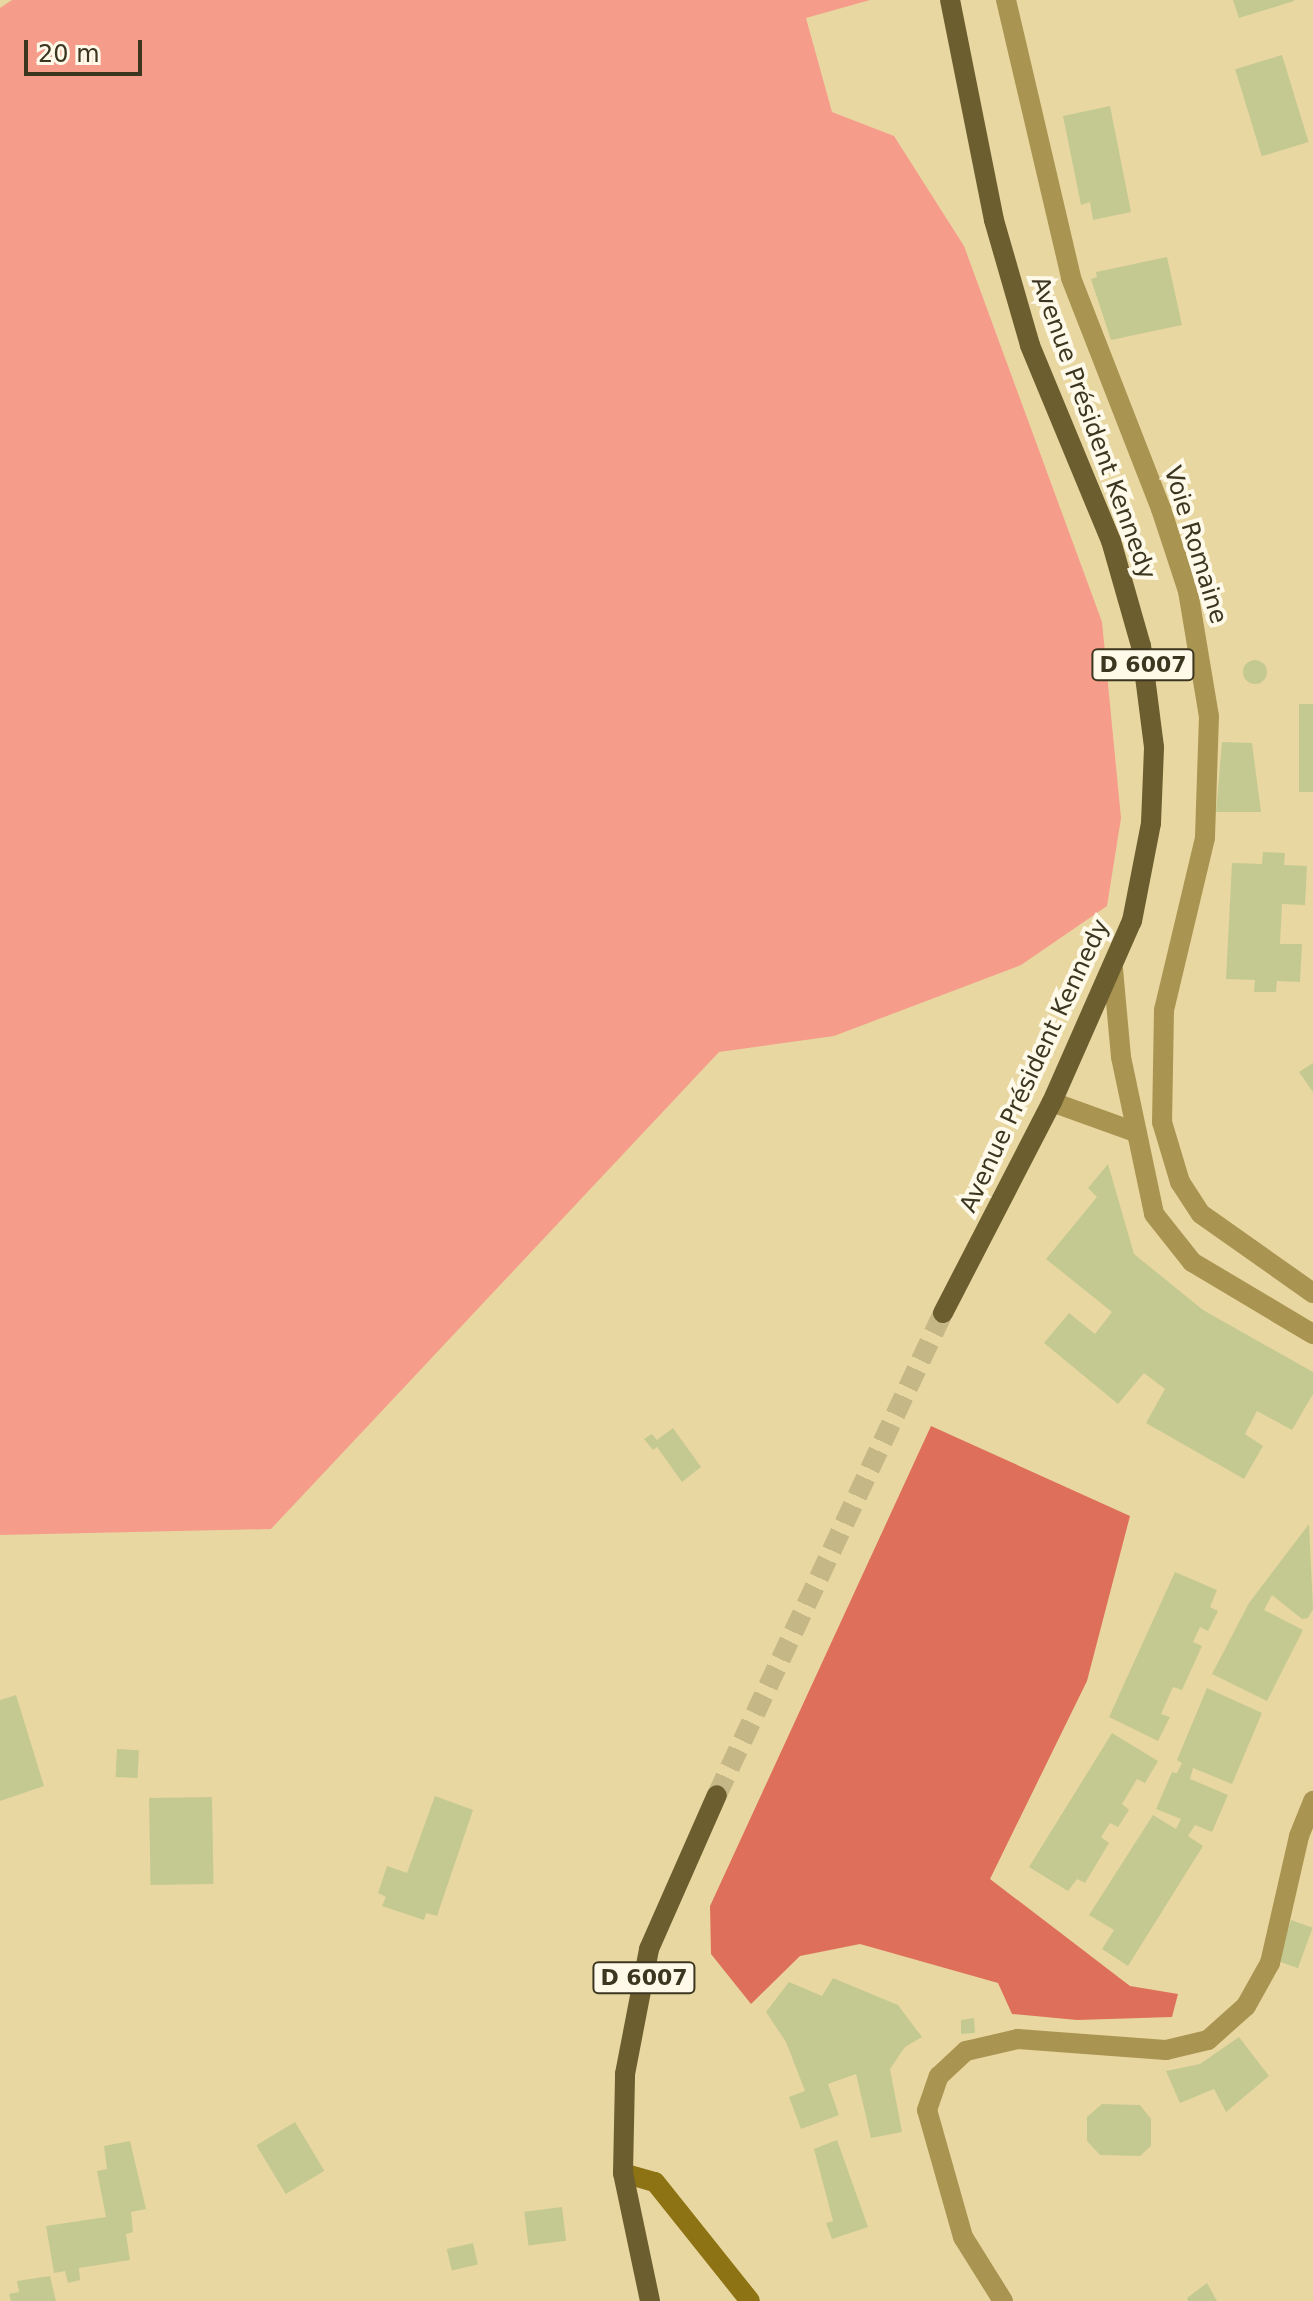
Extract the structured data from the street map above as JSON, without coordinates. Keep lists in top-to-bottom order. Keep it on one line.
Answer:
{"streets":{"main road":["Avenue Président Kennedy","D 6007"],"street":["Voie Romaine"]},"scale_bar":"20 m"}
